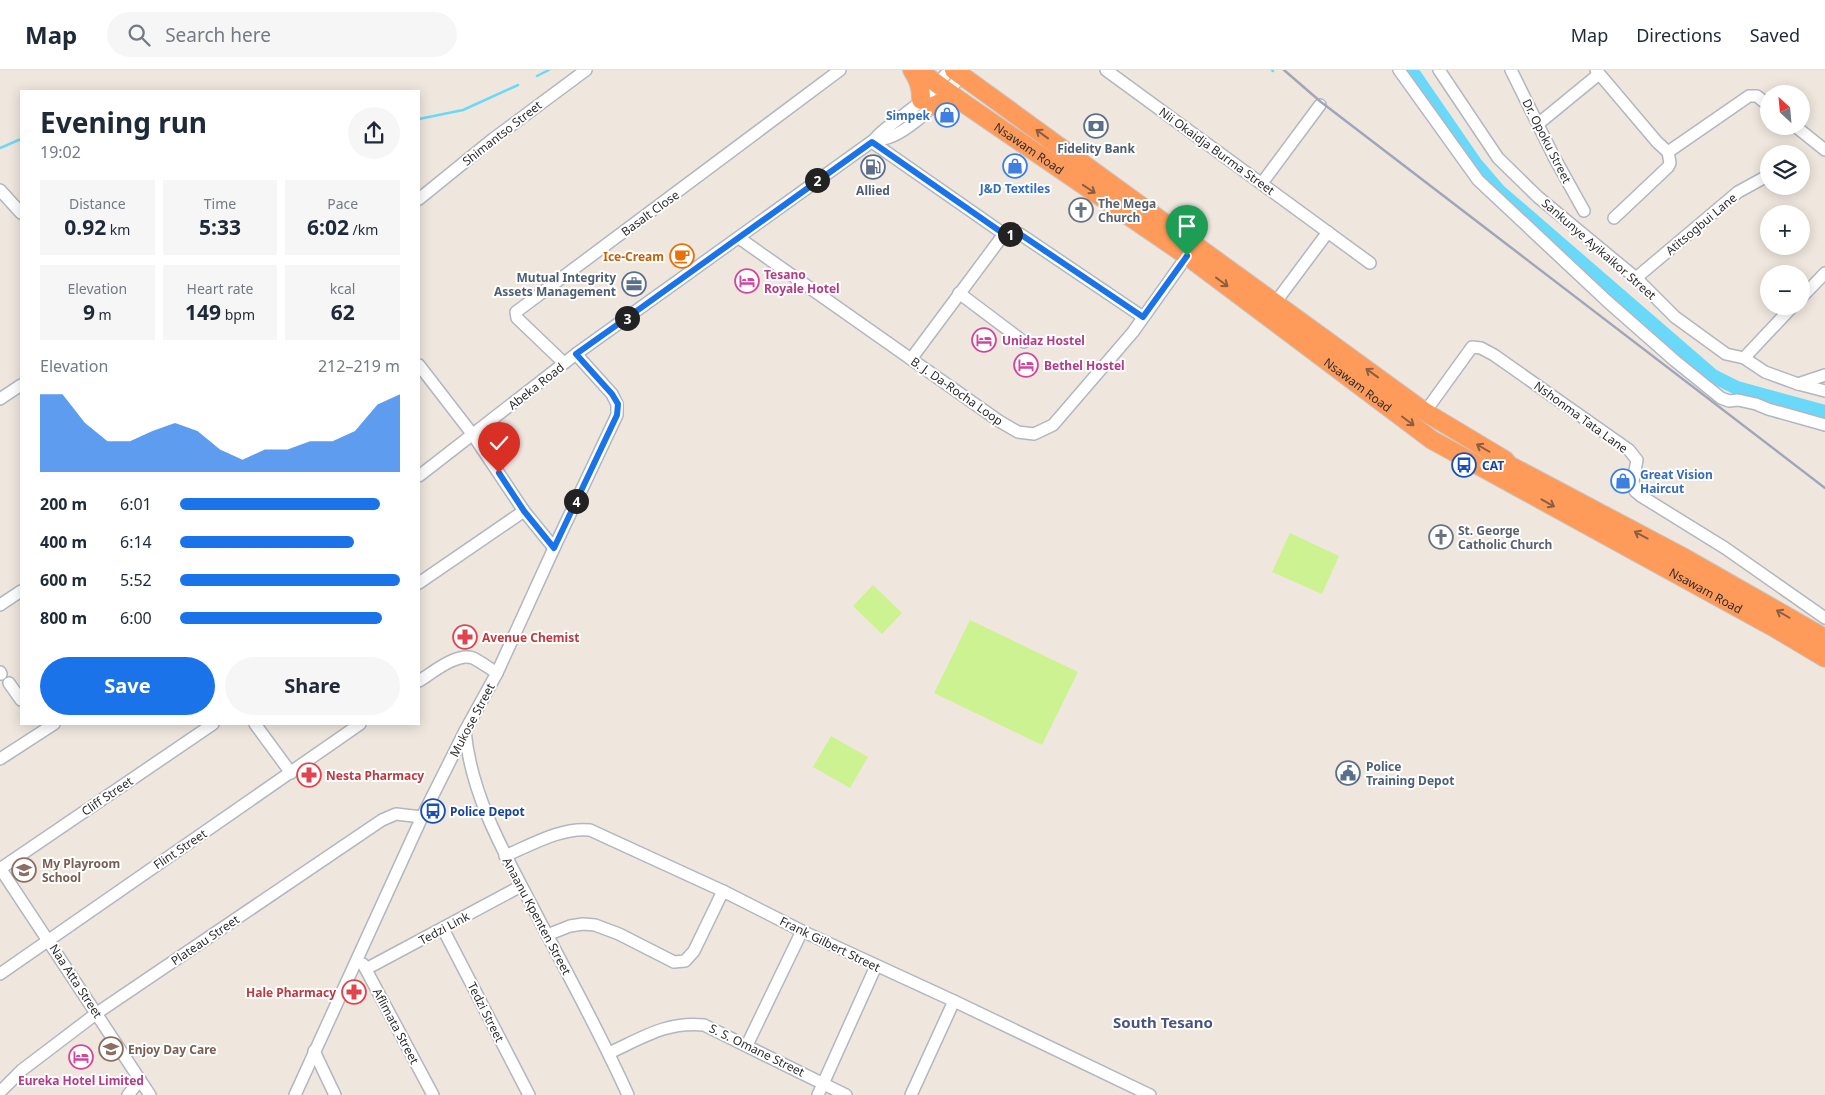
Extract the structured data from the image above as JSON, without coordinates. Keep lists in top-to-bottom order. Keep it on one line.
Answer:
{"streets":{"highway":["Nsawam Road"],"street":["Shimantso Street","Dr. Opoku Street","Nii Okaidja Burma Street","Basalt Close","Atitsogbui Lane","Sankunye Ayikaikor Street","Abeka Road","B. J. Da-Rocha Loop","Nshonma Tata Lane","Mukose Street","Cliff Street","Flint Street","Anaanu Kpenten Street","Tedzi Link","Plateau Street","Frank Gilbert Street","Naa Atta Street","Tedzi Street","Aflimata Street","S. S. Omane Street"]},"crossings":[["Nsawam Road","Abeka Road"],["Nsawam Road","B. J. Da-Rocha Loop"],["Nsawam Road","Nshonma Tata Lane"],["Basalt Close","Abeka Road"],["Atitsogbui Lane","Sankunye Ayikaikor Street"],["Abeka Road","B. J. Da-Rocha Loop"],["Abeka Road","Mukose Street"],["Mukose Street","Anaanu Kpenten Street"],["Mukose Street","Plateau Street"],["Mukose Street","Aflimata Street"],["Cliff Street","Naa Atta Street"],["Flint Street","Naa Atta Street"],["Anaanu Kpenten Street","Tedzi Link"],["Anaanu Kpenten Street","Frank Gilbert Street"],["Anaanu Kpenten Street","S. S. Omane Street"],["Tedzi Link","Tedzi Street"],["Tedzi Link","Aflimata Street"],["Plateau Street","Naa Atta Street"]],"districts":["South Tesano"],"places":{"shop":["Simpek","J&D Textiles","Great Vision Haircut"],"bank":["Fidelity Bank"],"fuel station":["Allied"],"church":["The Mega Church","St. George Catholic Church"],"cafe":["Ice-Cream"],"hotel":["Tesano Royale Hotel","Unidaz Hostel","Bethel Hostel","Eureka Hotel Limited"],"office":["Mutual Integrity Assets Management"],"bus stop":["CAT","Police Depot"],"pharmacy":["Avenue Chemist","Nesta Pharmacy","Hale Pharmacy"],"public building":["Police Training Depot"],"school or university":["My Playroom School","Enjoy Day Care"]},"north":"top left","page":{"header":"Map","search":"Search here","nav":["Map","Directions","Saved"],"map_buttons":["+","−"],"heading":["Evening run","19:02"],"pins":["2","1","3","4"],"stats":[["Distance","0.92 km"],["Time","5:33"],["Pace","6:02 /km"],["Elevation","9 m"],["Heart rate","149 bpm"],["kcal","62"]],"chart":["Elevation","212–219 m"],"list":[{"name":"200 m","note":"6:01"},{"name":"400 m","note":"6:14"},{"name":"600 m","note":"5:52"},{"name":"800 m","note":"6:00"}],"buttons":["Save","Share"]}}
